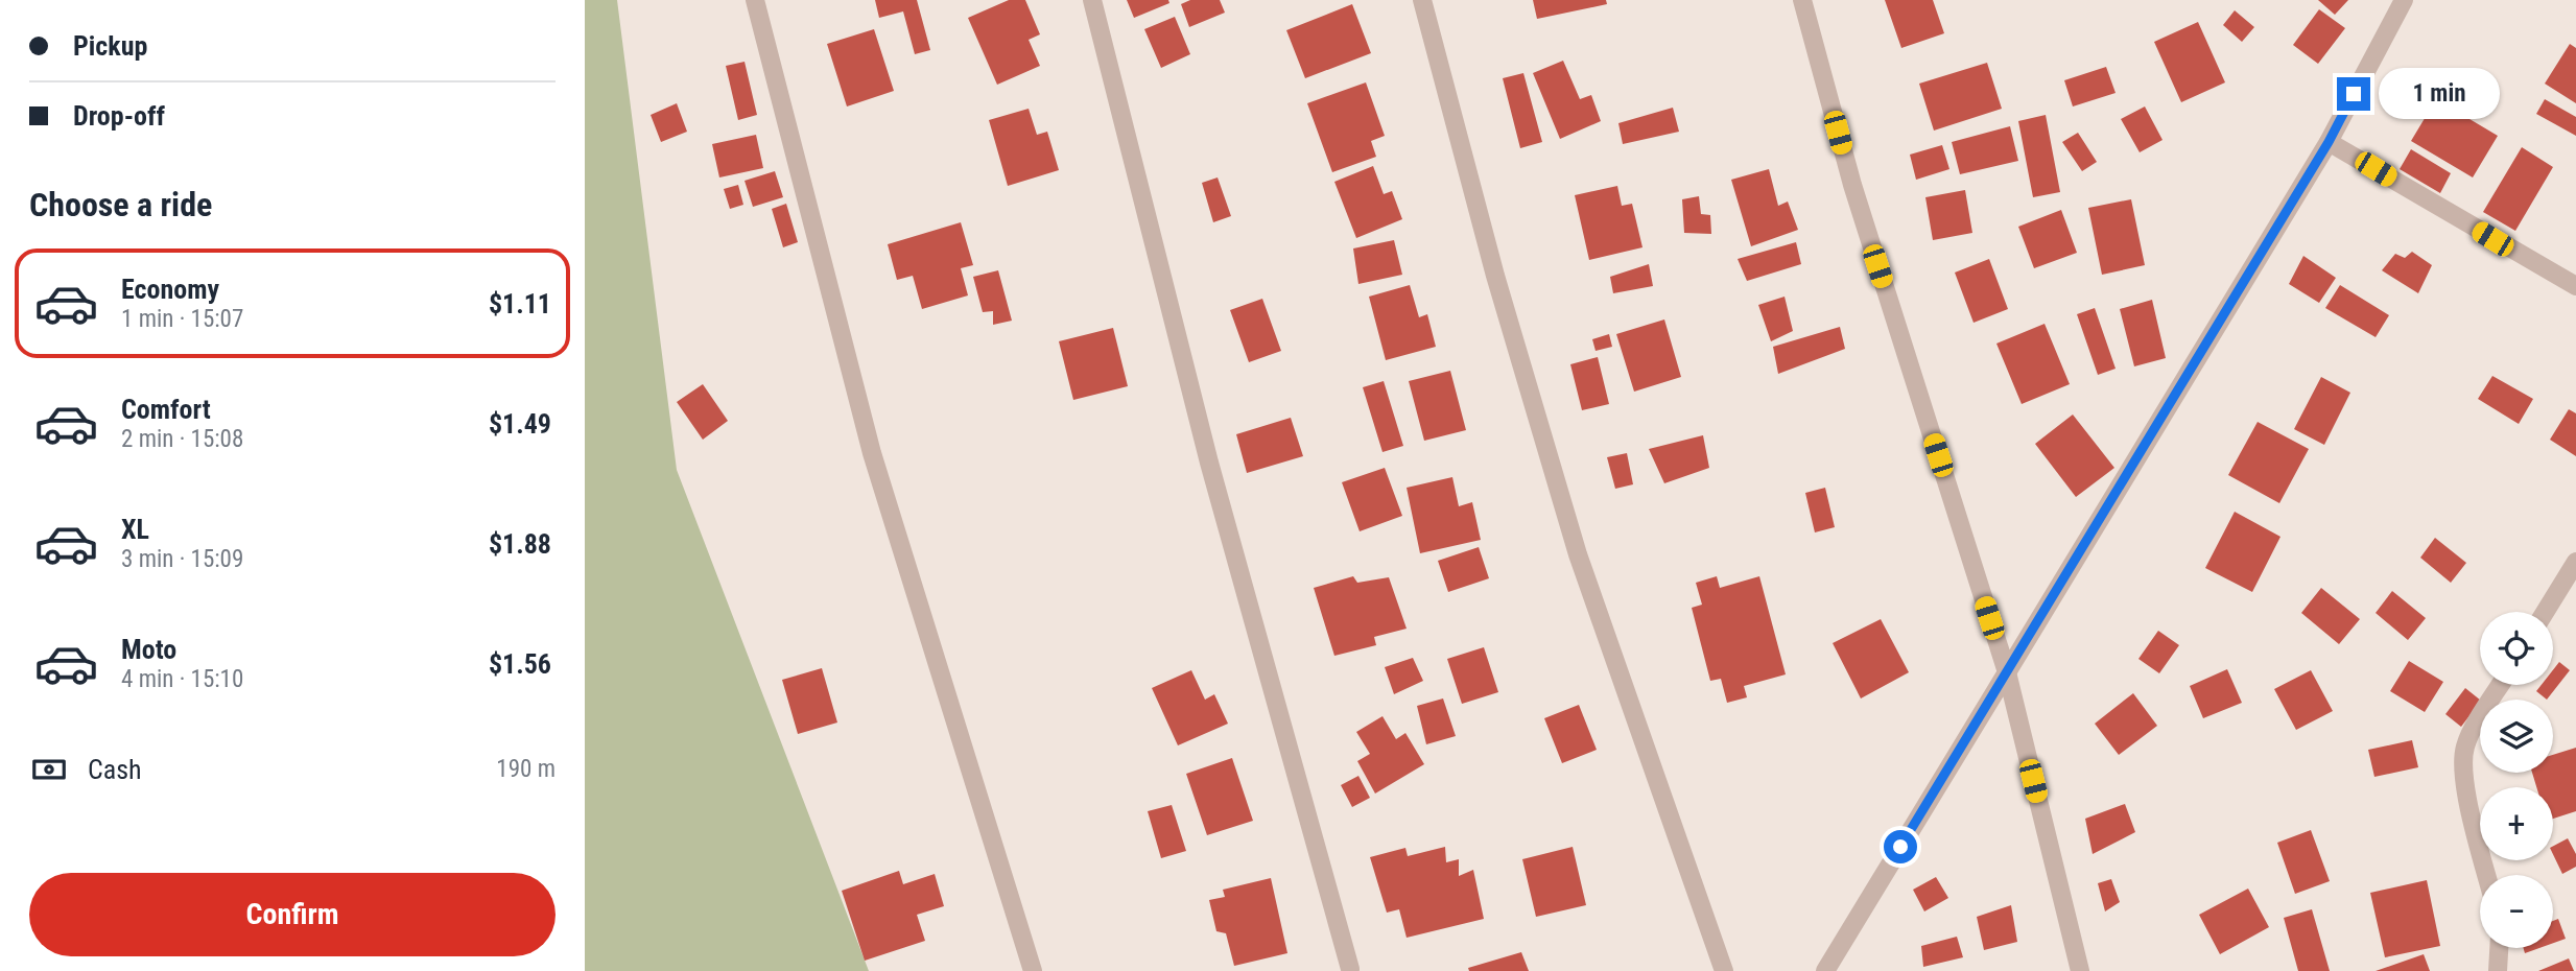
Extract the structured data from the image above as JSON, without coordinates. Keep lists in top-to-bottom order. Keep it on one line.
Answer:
{"page":{"banner":["Pickup","Drop-off"],"bubble":"1 min","heading":"Choose a ride","list":[{"name":"Economy","note":"1 min · 15:07","value":"$1.11"},{"name":"Comfort","note":"2 min · 15:08","value":"$1.49"},{"name":"XL","note":"3 min · 15:09","value":"$1.88"},{"name":"Moto","note":"4 min · 15:10","value":"$1.56"}],"map_buttons":["+","−"],"pay":["Cash","190 m"],"buttons":"Confirm"}}
